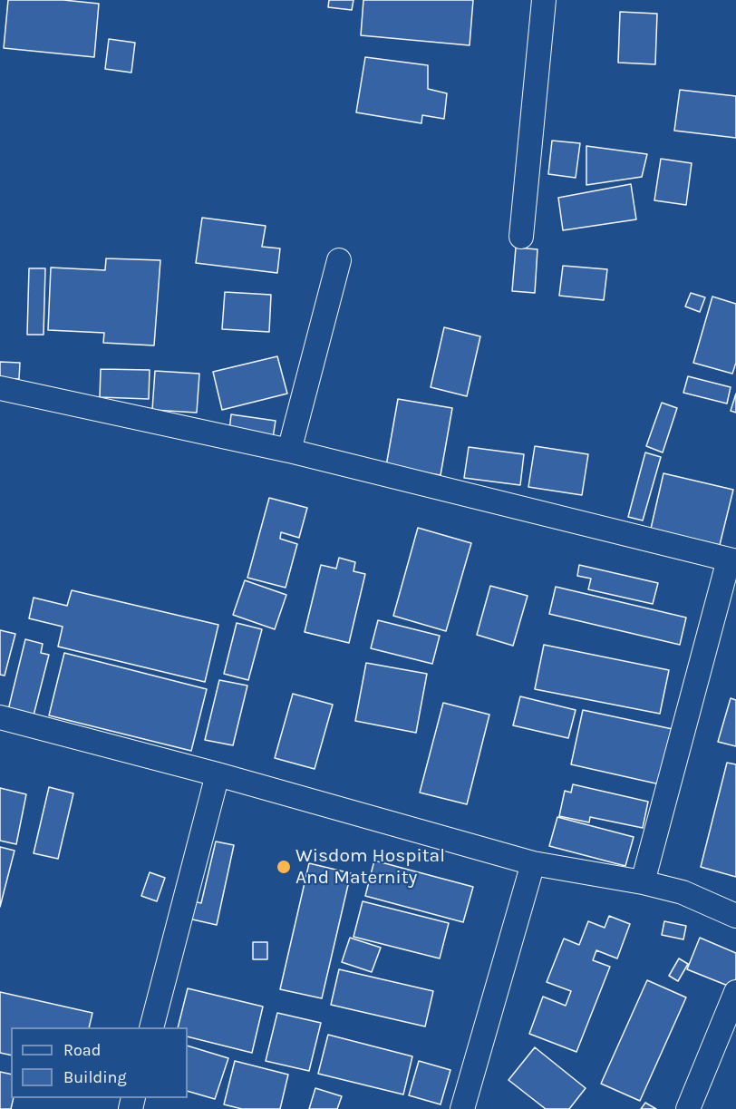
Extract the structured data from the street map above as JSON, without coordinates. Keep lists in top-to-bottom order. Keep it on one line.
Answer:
{"places":["Wisdom Hospital And Maternity"],"legend":["Road","Building"]}
